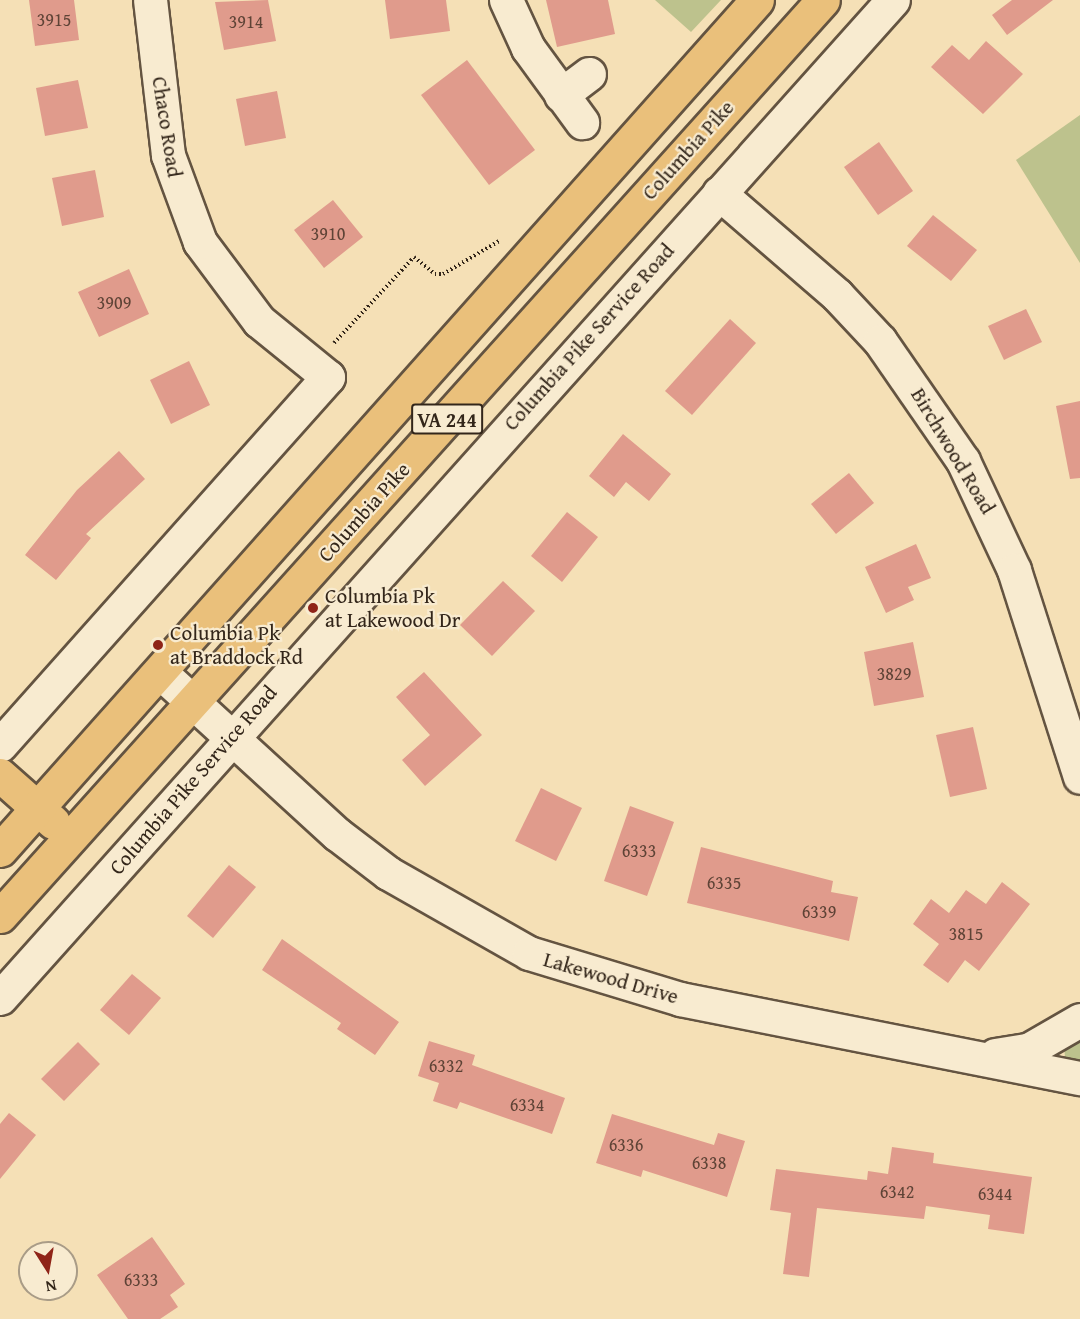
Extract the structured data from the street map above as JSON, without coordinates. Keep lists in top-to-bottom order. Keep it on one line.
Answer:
{"streets":{"main road":["Columbia Pike","VA 244"],"street":["Chaco Road","Columbia Pike Service Road","Birchwood Road","Lakewood Drive"]},"crossings":[["Columbia Pike","Lakewood Drive"],["Columbia Pike Service Road","Birchwood Road"],["Columbia Pike Service Road","Lakewood Drive"],["VA 244","Lakewood Drive"]],"places":["Columbia Pk at Lakewood Dr","Columbia Pk at Braddock Rd"],"house_numbers":["3915","3914","3910","3909","3829","6333","6335","6339","3815","6332","6334","6336","6338","6342","6344","6333"],"north":"bottom"}
